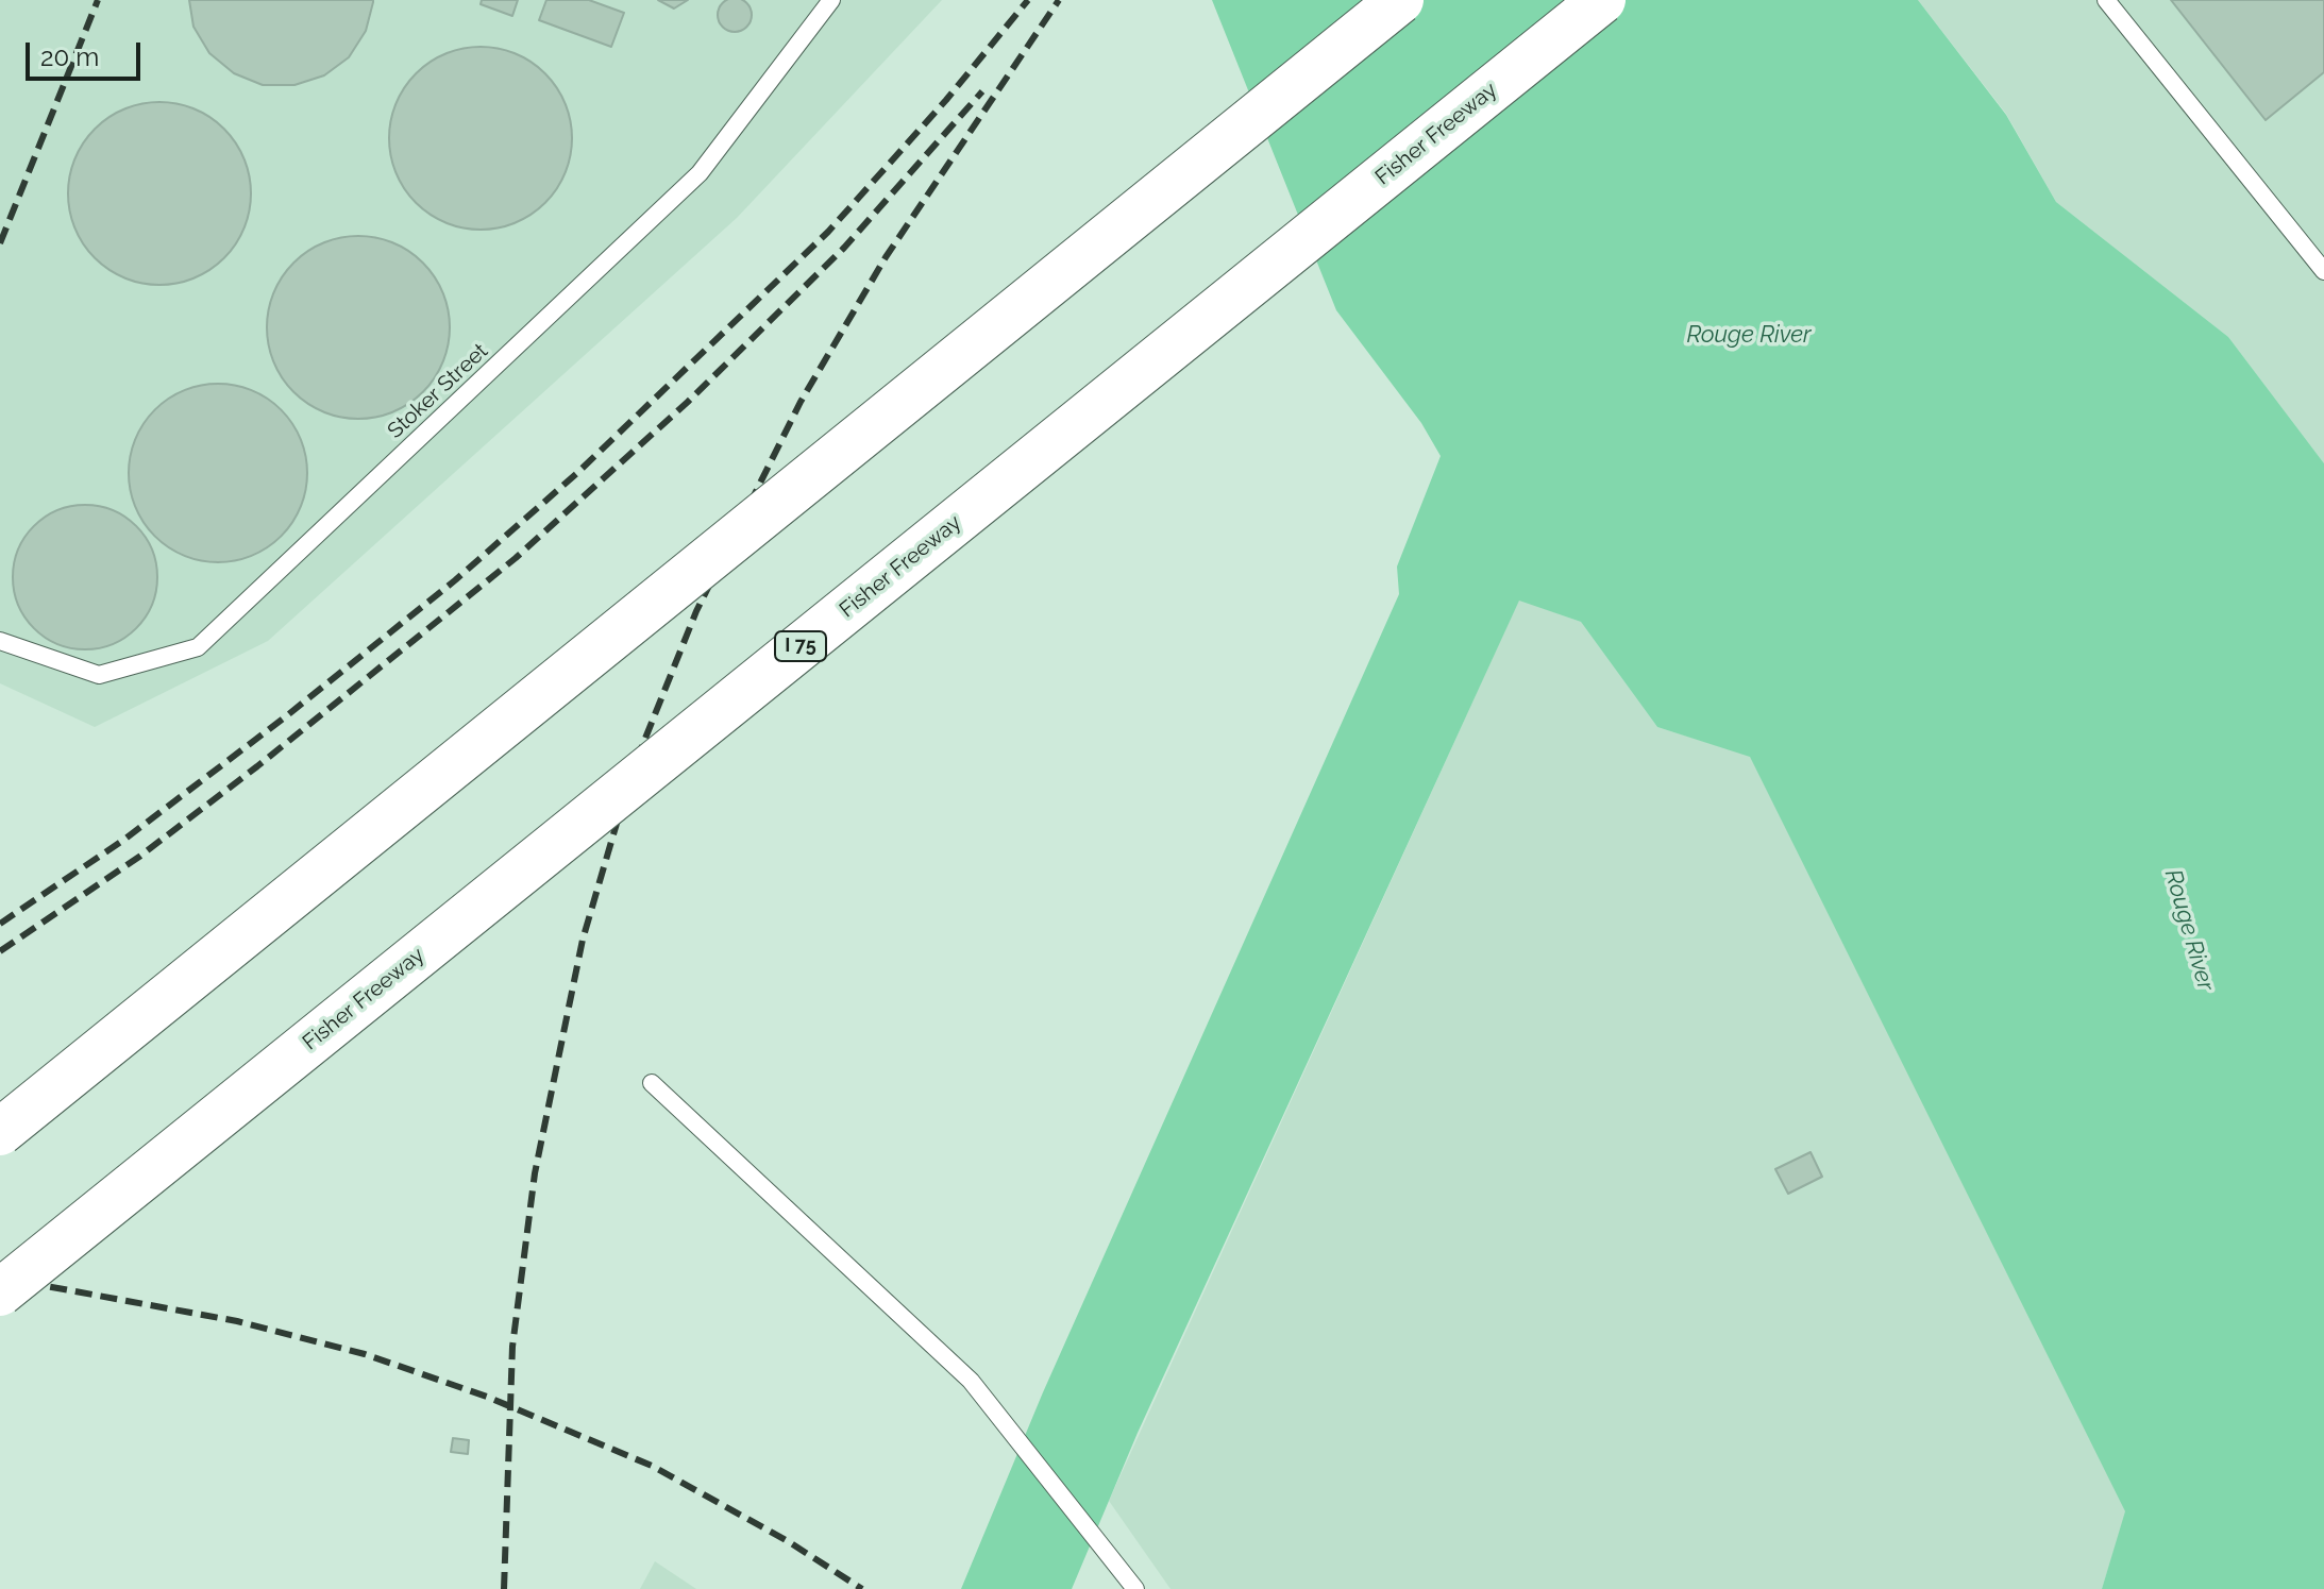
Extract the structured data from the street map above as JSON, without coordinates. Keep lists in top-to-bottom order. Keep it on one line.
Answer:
{"streets":{"highway":["Fisher Freeway","I 75"],"lane":["Stoker Street"]},"water":["Rouge River"],"scale_bar":"20 m"}
